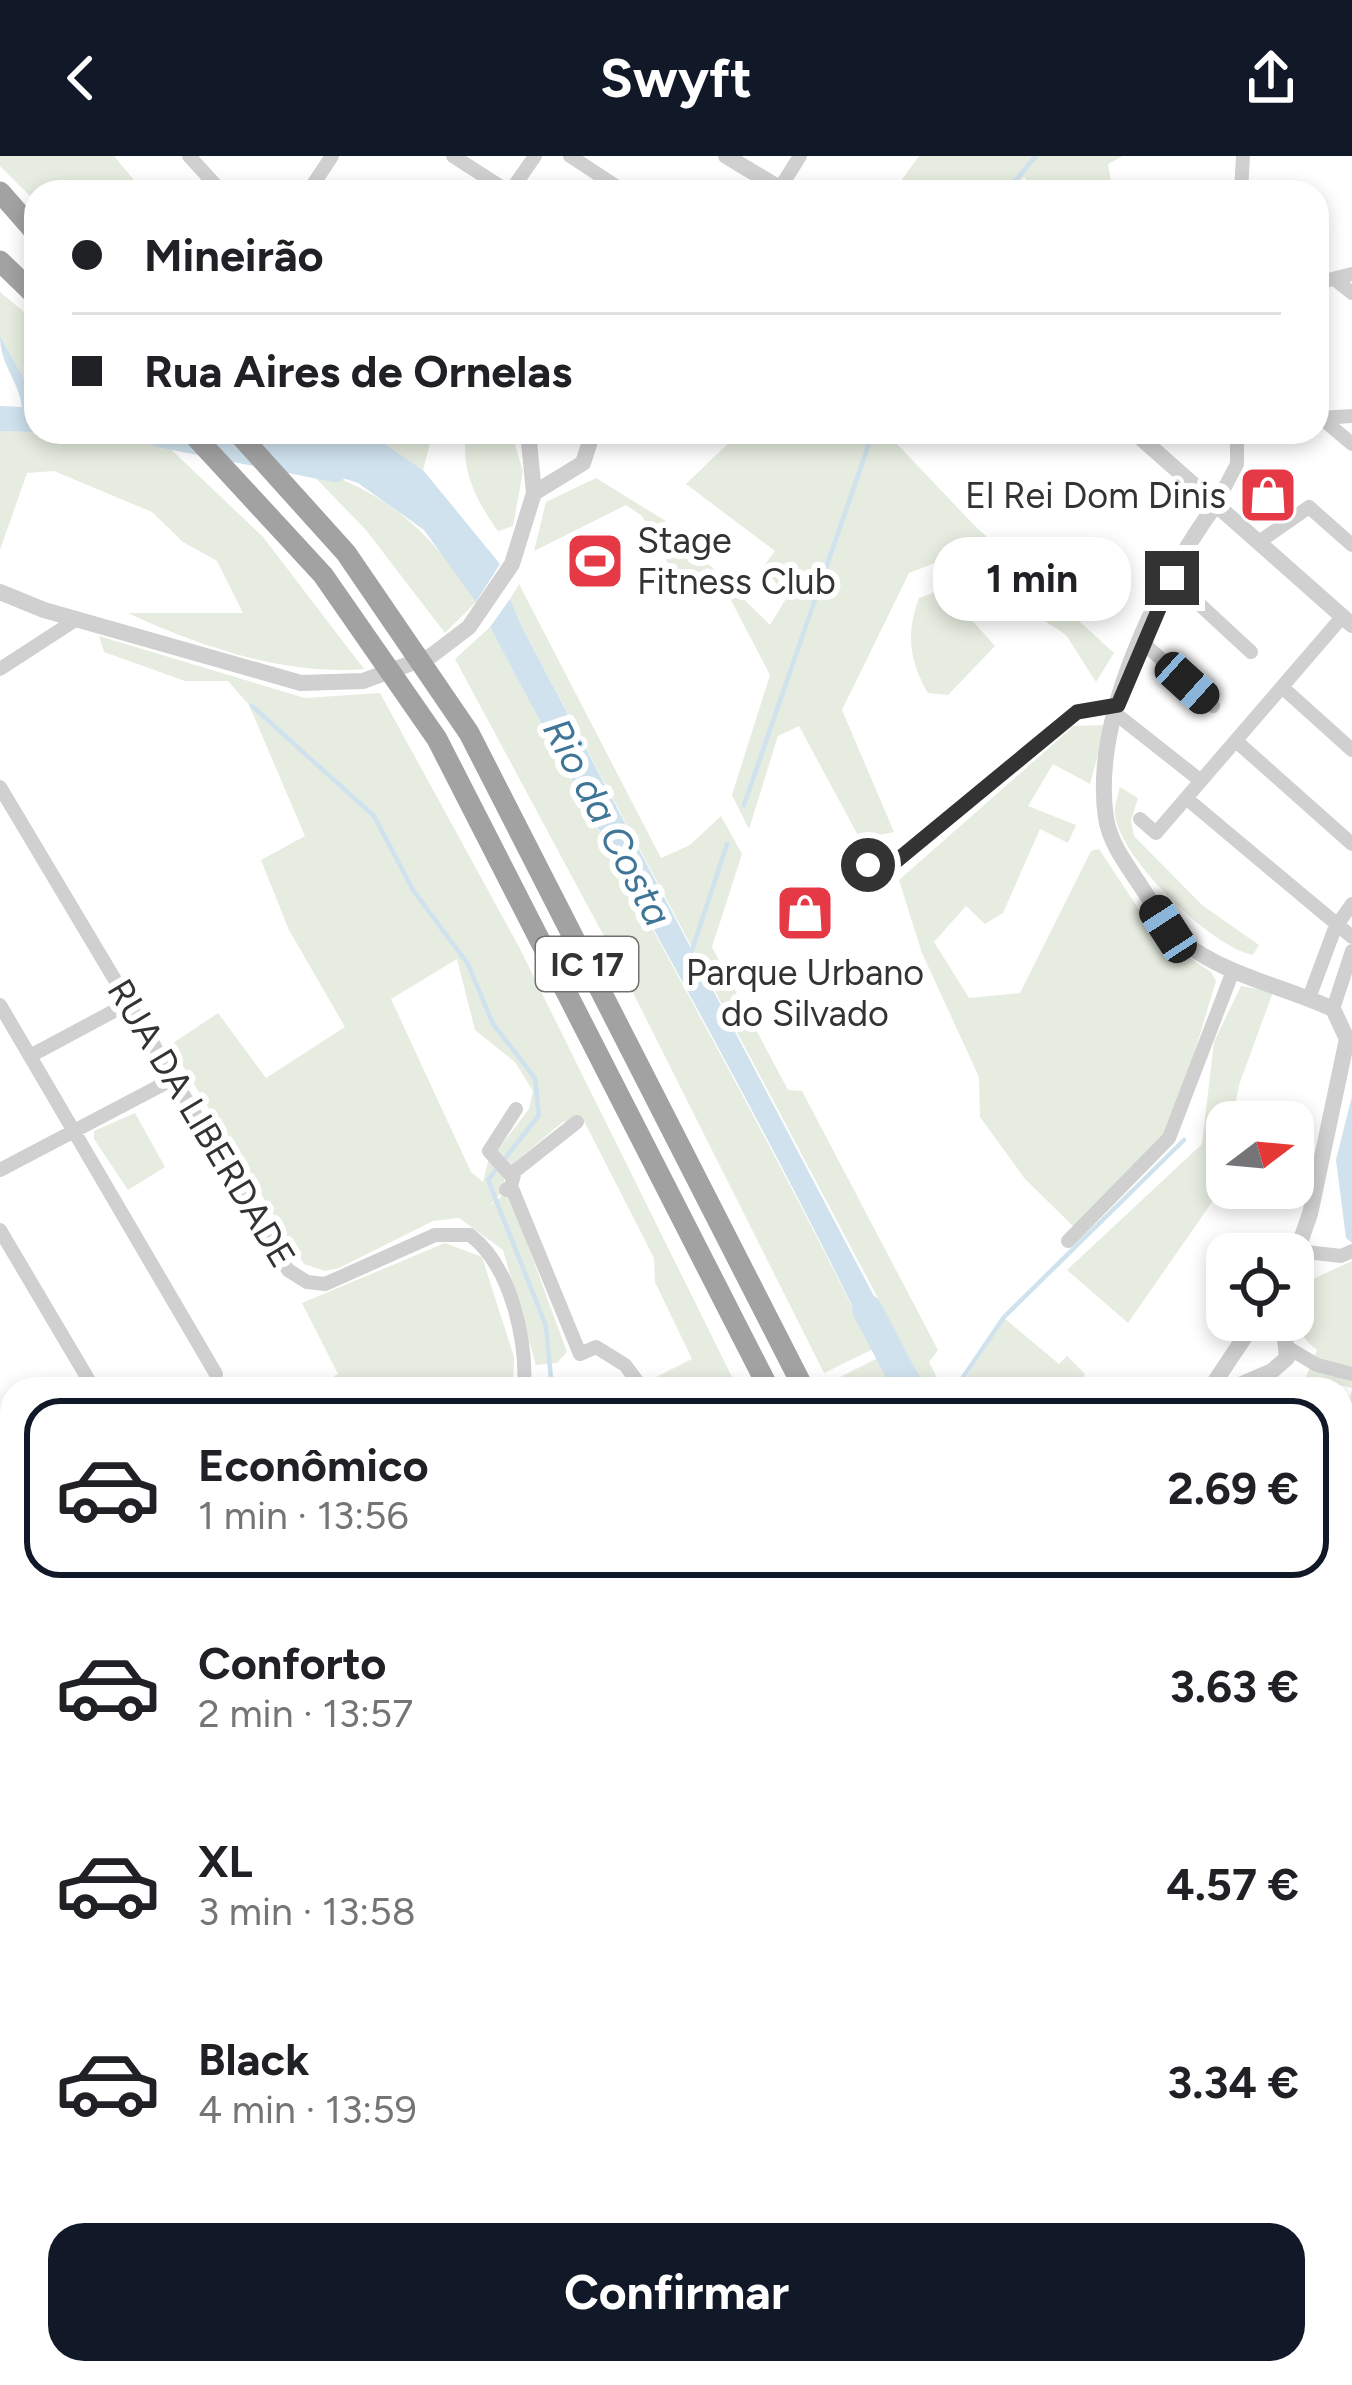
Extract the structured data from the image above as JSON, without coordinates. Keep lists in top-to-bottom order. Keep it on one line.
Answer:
{"streets":{"highway":["IC 17"],"street":["RUA DA LIBERDADE"]},"water":["Rio da Costa"],"places":{"shop":["El Rei Dom Dinis","Parque Urbano do Silvado"],"sports":["Stage Fitness Club"]},"north":"right","page":{"header":"Swyft","banner":["Mineirão","Rua Aires de Ornelas"],"bubble":"1 min","list":[{"name":"Econômico","note":"1 min · 13:56","value":"2.69 €"},{"name":"Conforto","note":"2 min · 13:57","value":"3.63 €"},{"name":"XL","note":"3 min · 13:58","value":"4.57 €"},{"name":"Black","note":"4 min · 13:59","value":"3.34 €"}],"buttons":"Confirmar"}}
